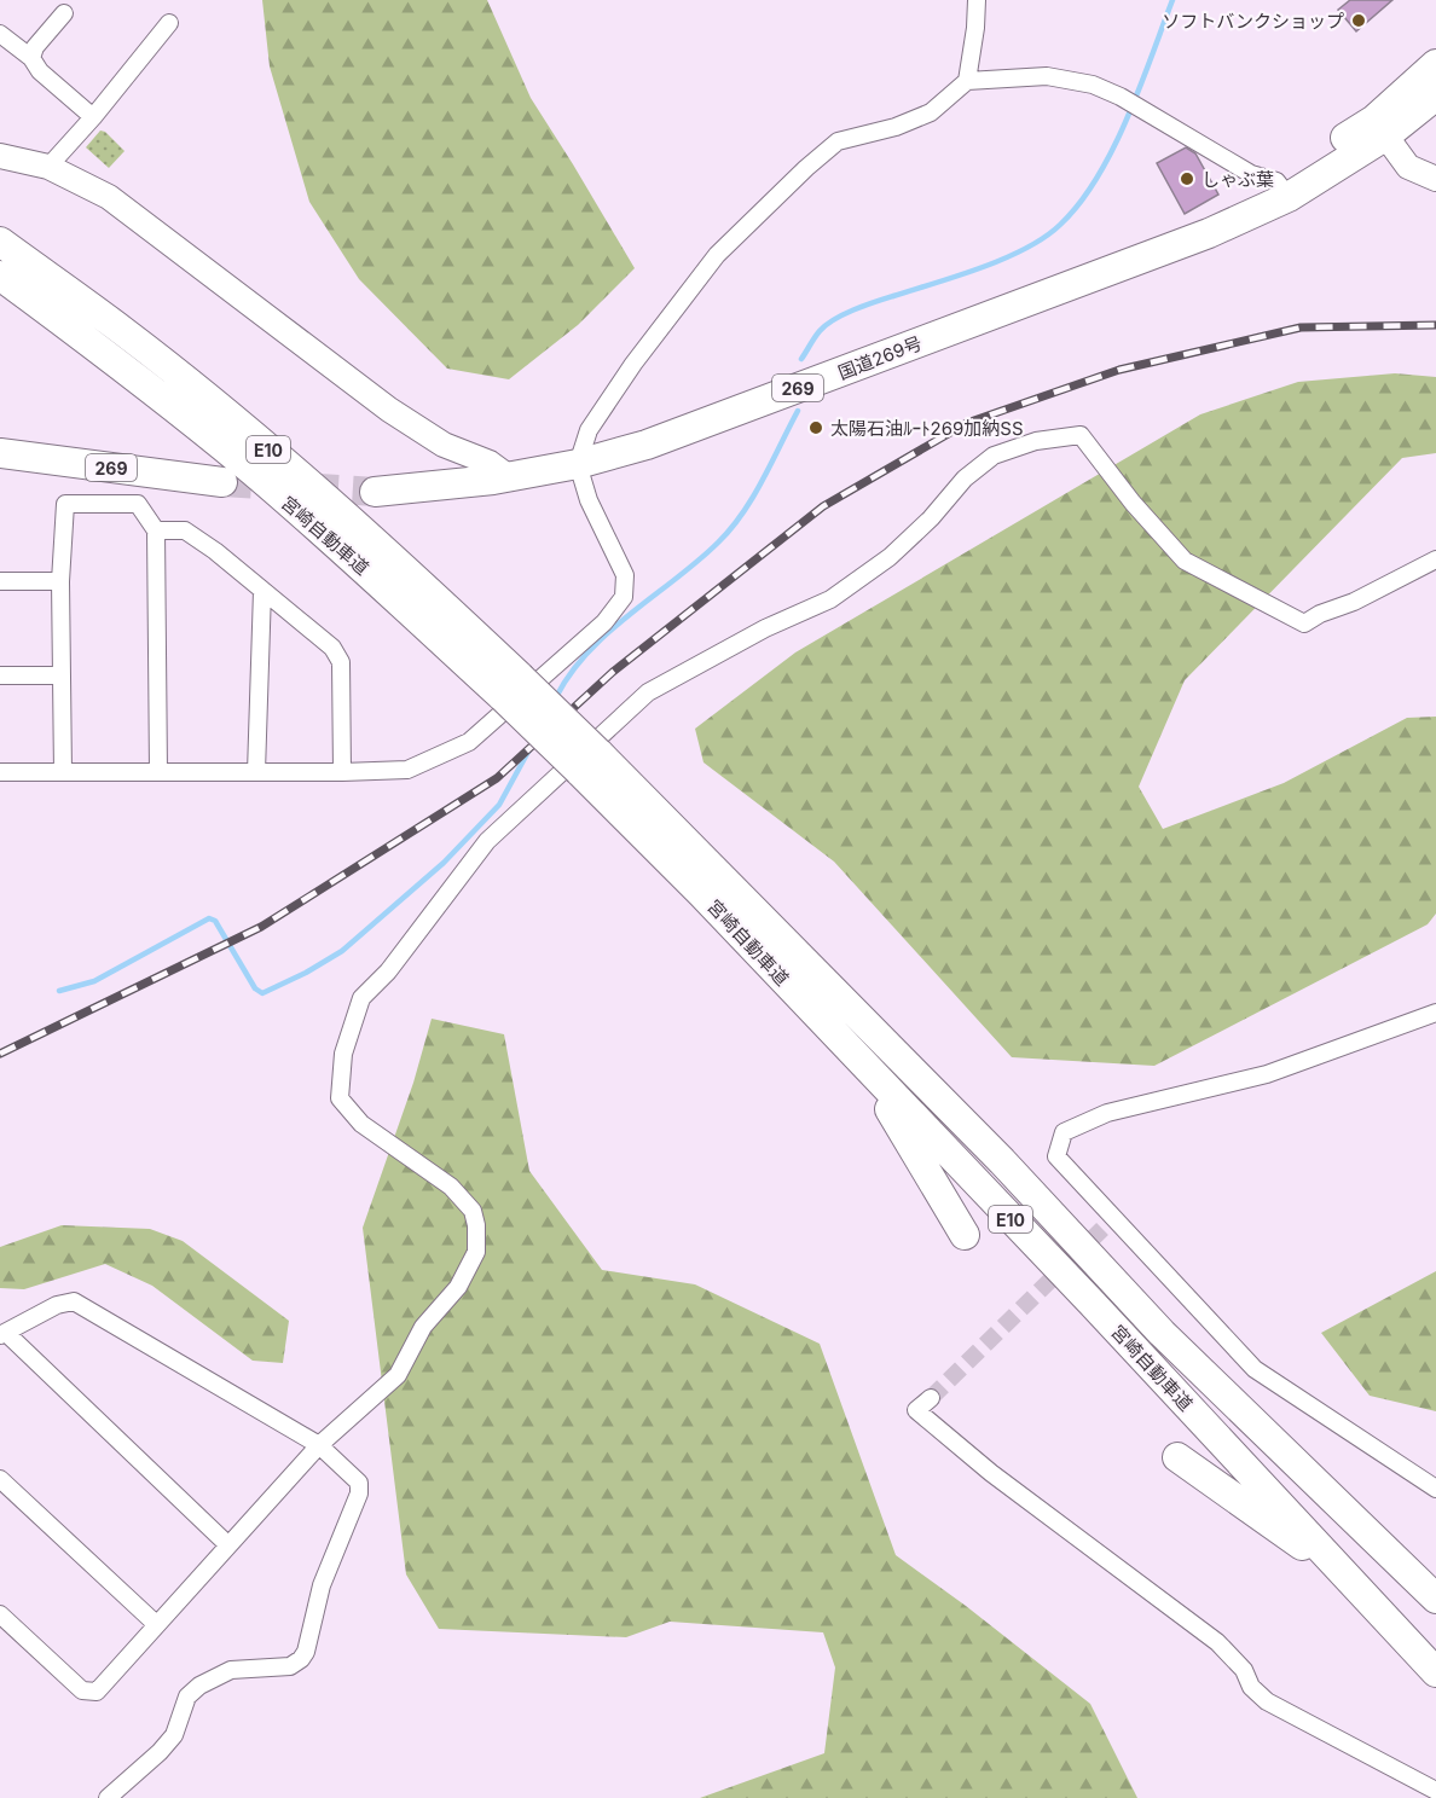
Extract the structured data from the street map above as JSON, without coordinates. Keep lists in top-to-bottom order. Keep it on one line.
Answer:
{"streets":{"highway":["国道269号","269","E10","宮崎自動車道"]},"crossings":[["国道269号","269"]],"places":["ソフトバンクショップ","しゃぶ葉","太陽石油ﾙｰﾄ269加納SS"]}
